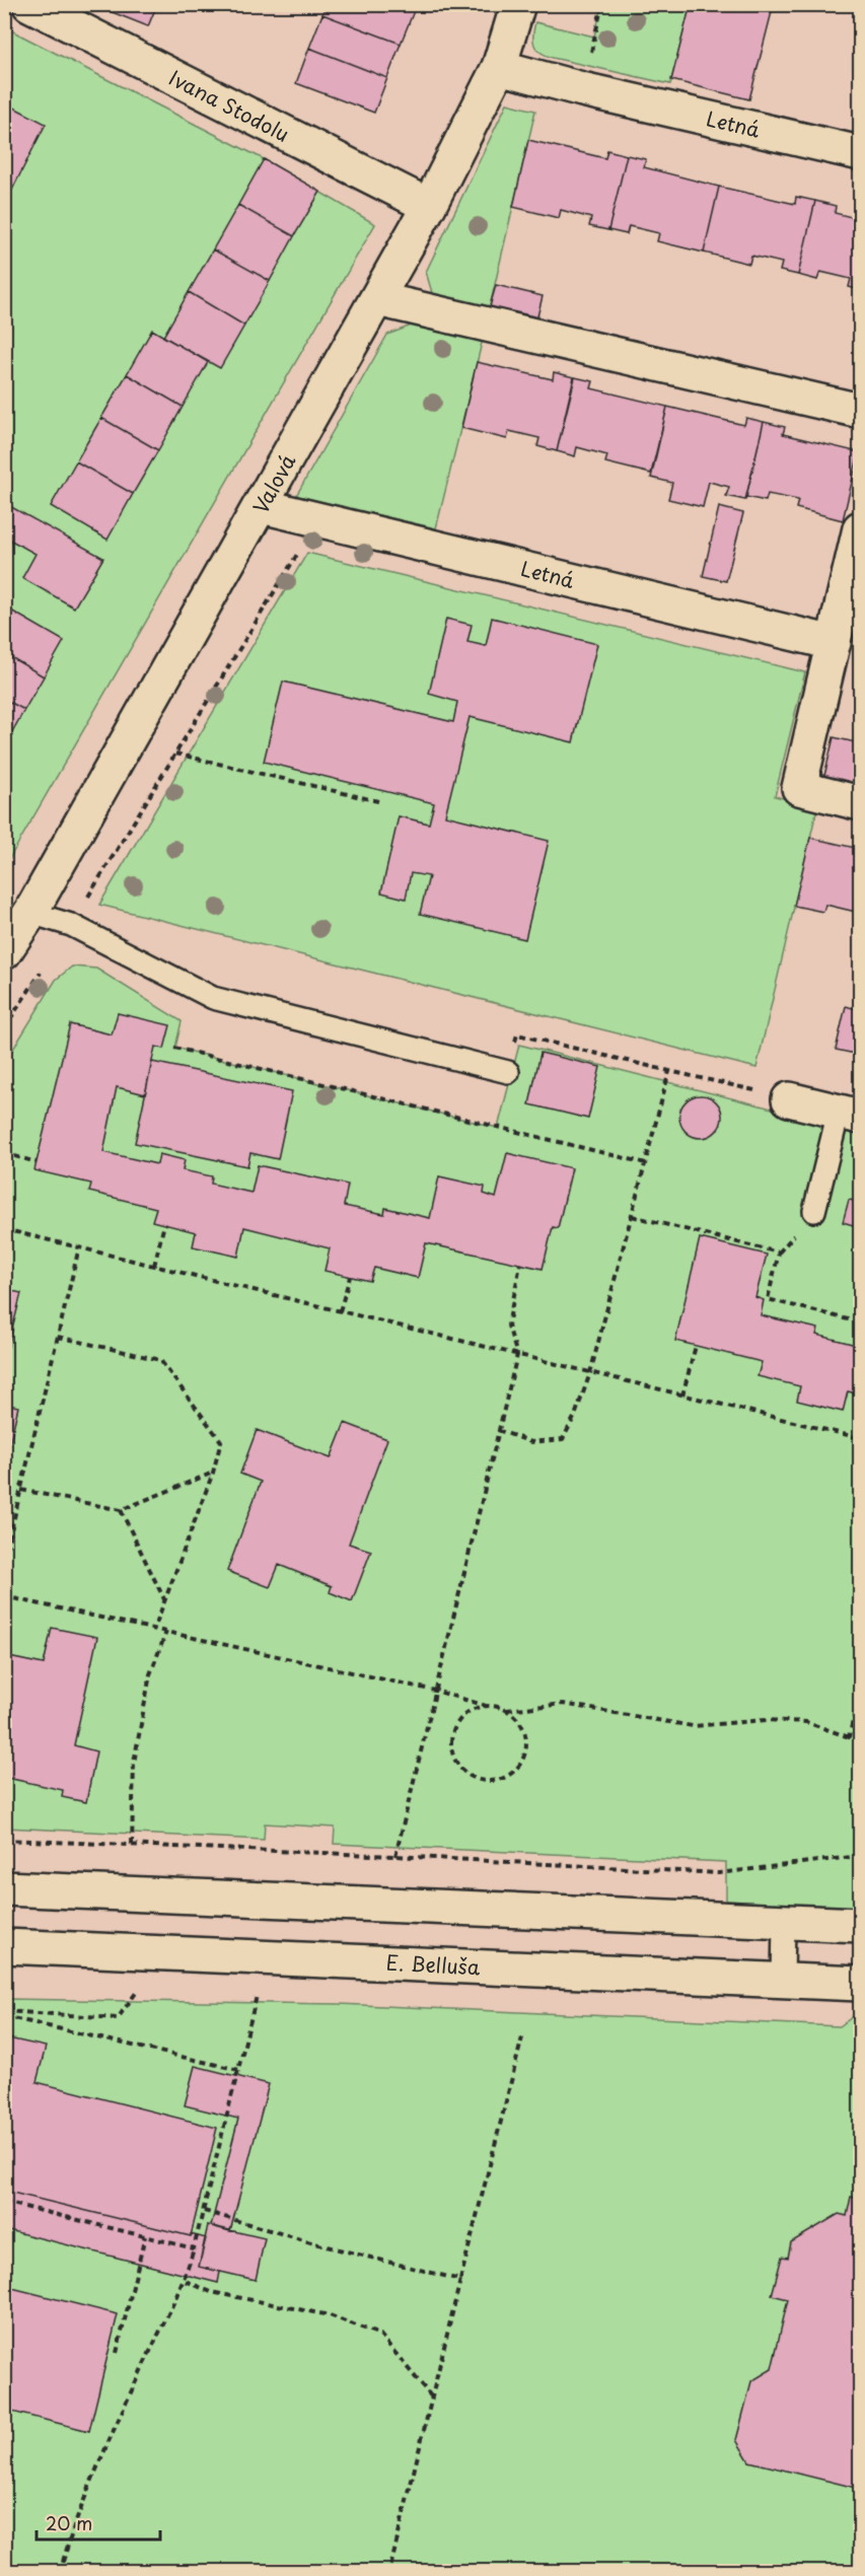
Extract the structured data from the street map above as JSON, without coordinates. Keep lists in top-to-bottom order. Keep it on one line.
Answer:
{"streets":{"street":["Ivana Stodolu","Letná","Valová","E. Belluša"]},"crossings":[["Ivana Stodolu","Valová"],["Letná","Valová"]],"scale_bar":"20 m"}
